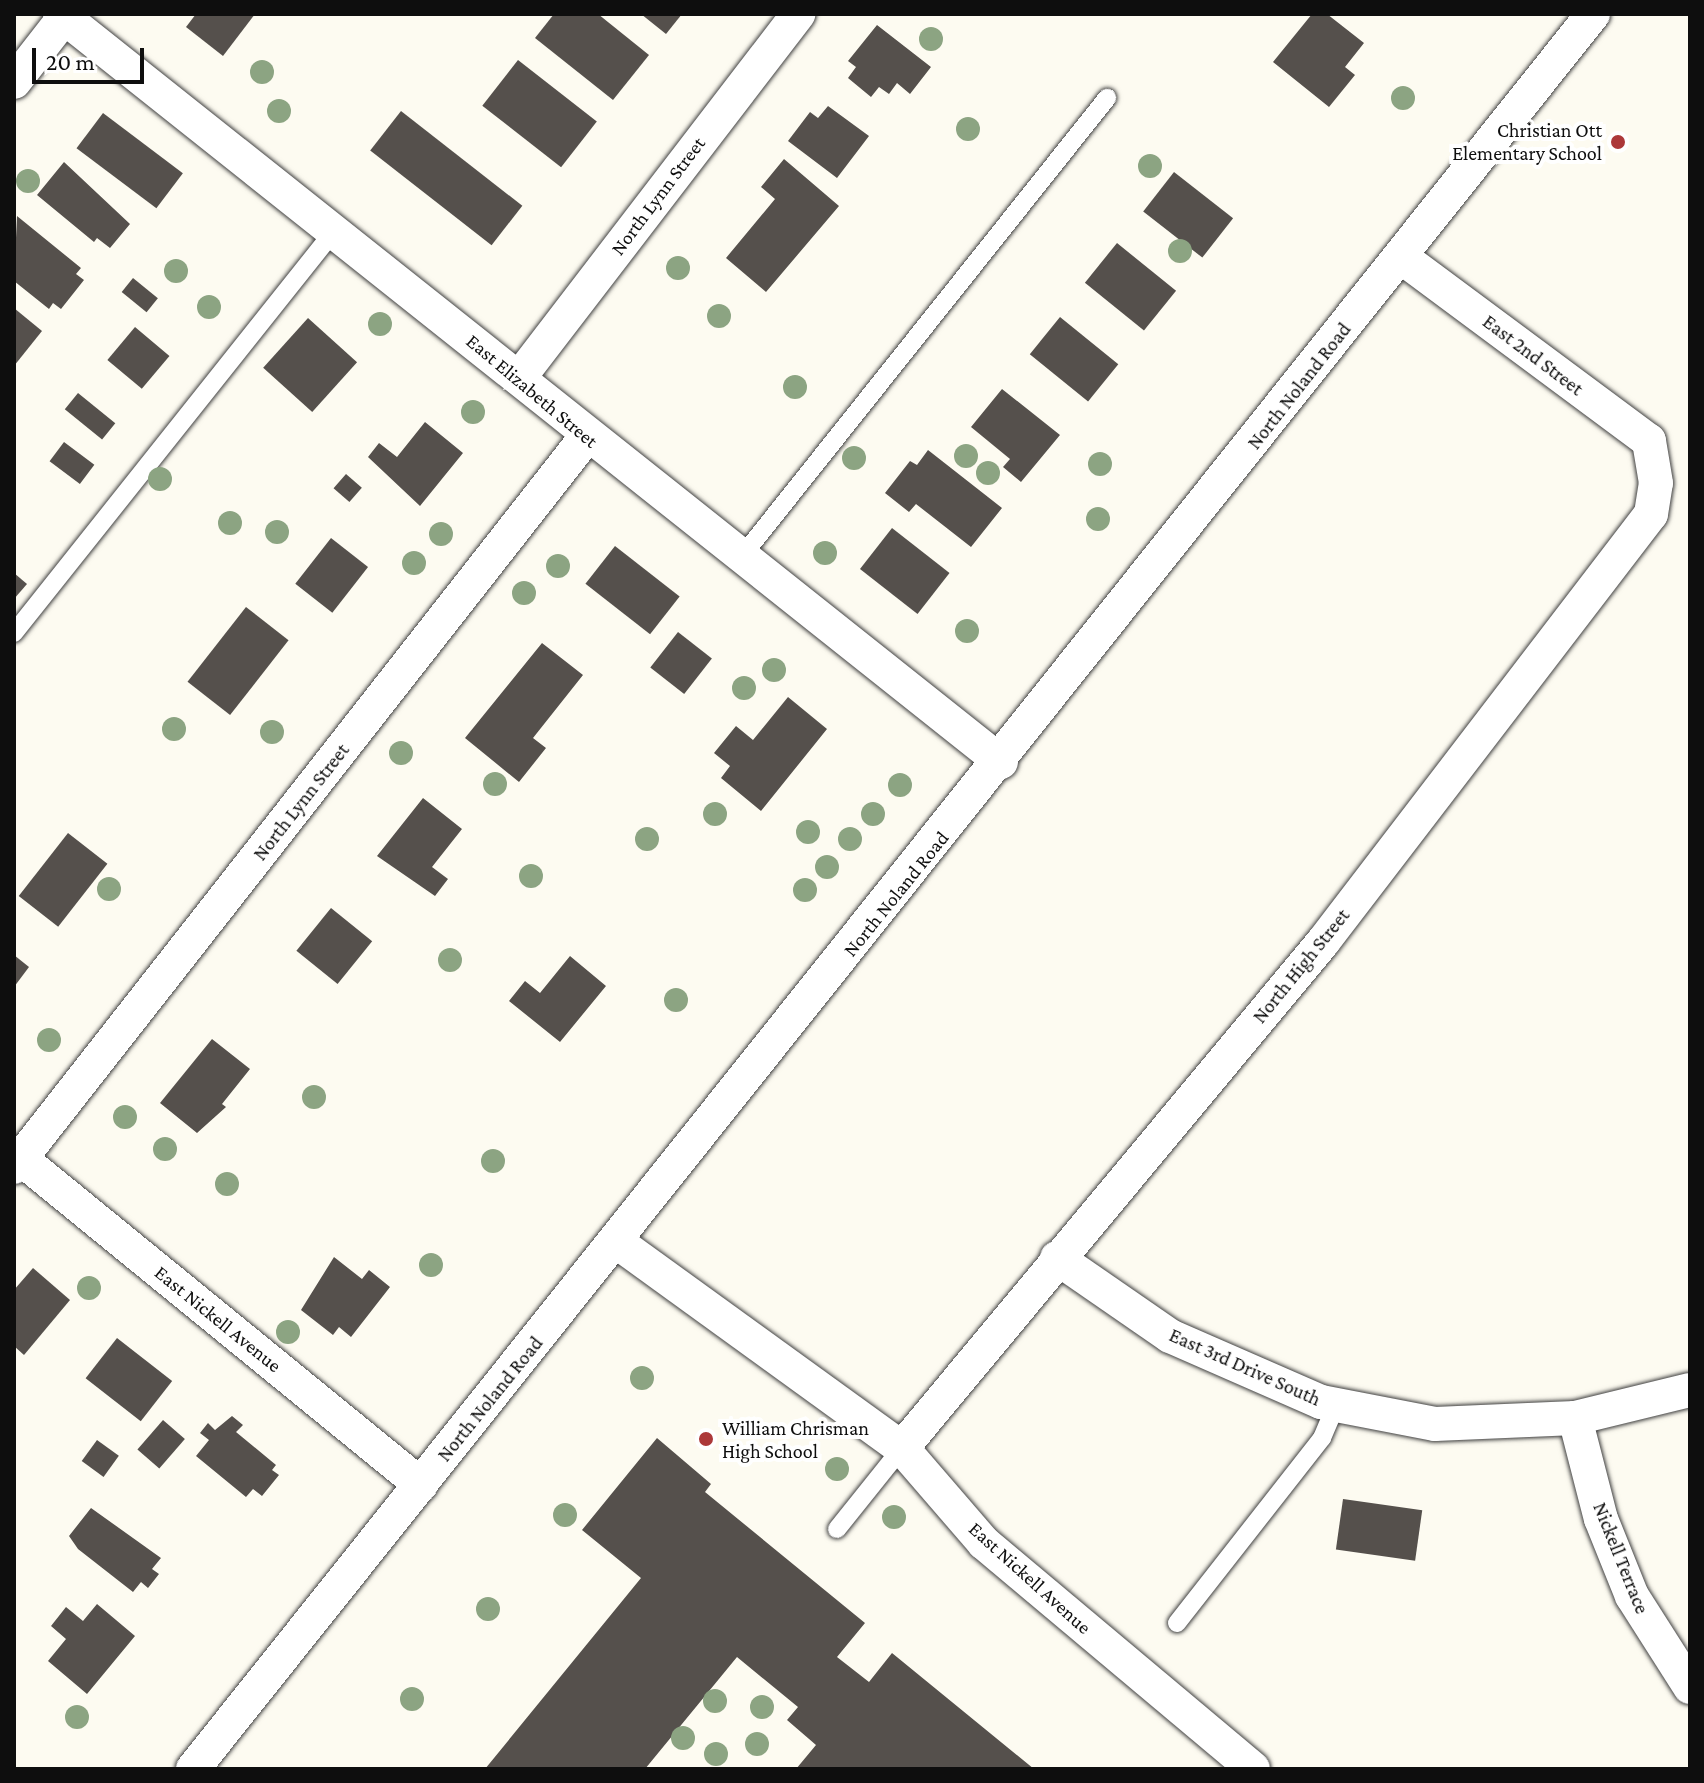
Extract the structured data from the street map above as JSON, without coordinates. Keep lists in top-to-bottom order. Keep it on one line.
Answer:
{"streets":{"street":["North Lynn Street","East 2nd Street","North Noland Road","East Elizabeth Street","North High Street","East Nickell Avenue","East 3rd Drive South","Nickell Terrace"]},"crossings":[["North Lynn Street","East Elizabeth Street"],["North Lynn Street","East Nickell Avenue"],["East 2nd Street","North Noland Road"],["East 2nd Street","North High Street"],["North Noland Road","East Elizabeth Street"],["North Noland Road","East Nickell Avenue"],["North High Street","East Nickell Avenue"],["North High Street","East 3rd Drive South"],["East 3rd Drive South","Nickell Terrace"]],"places":["Christian Ott Elementary School","William Chrisman High School"],"scale_bar":"20 m"}
